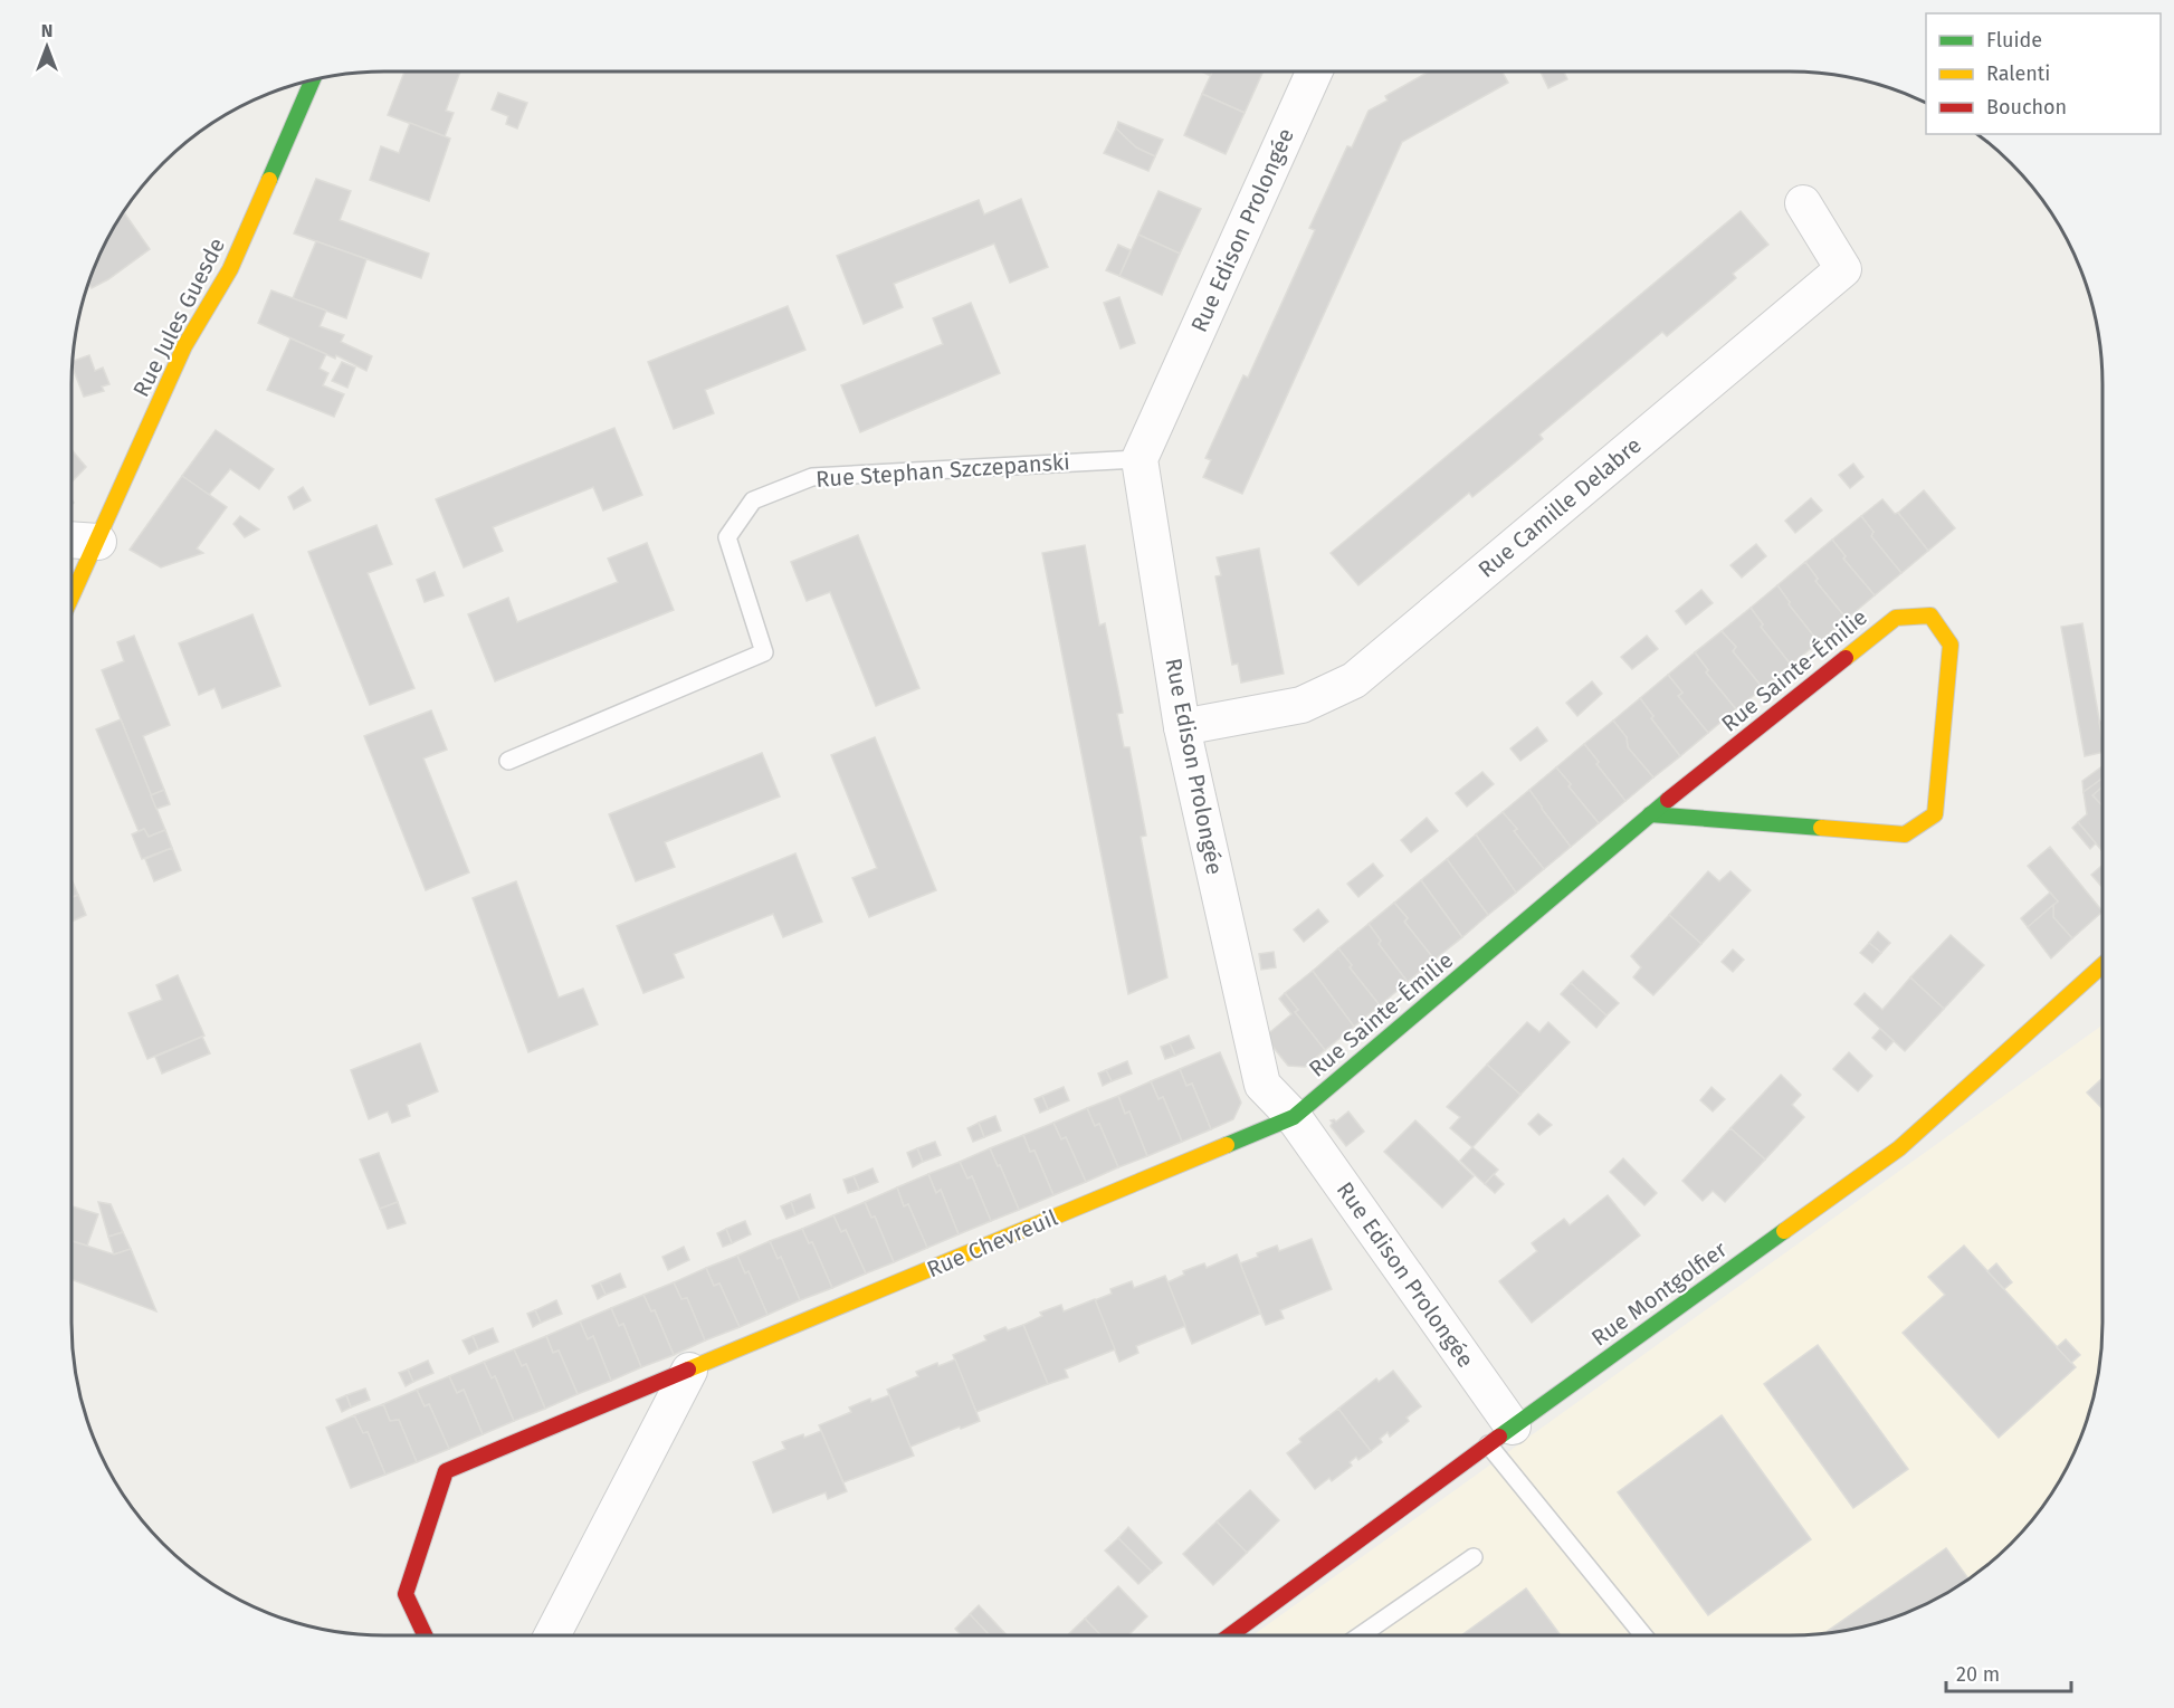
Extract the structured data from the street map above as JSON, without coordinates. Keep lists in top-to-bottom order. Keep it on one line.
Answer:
{"streets":{"street":["Rue Edison Prolongée","Rue Jules Guesde","Rue Camille Delabre","Rue Sainte-Émilie","Rue Chevreuil","Rue Montgolfier"],"lane":["Rue Stephan Szczepanski"]},"crossings":[["Rue Edison Prolongée","Rue Stephan Szczepanski"],["Rue Edison Prolongée","Rue Camille Delabre"],["Rue Edison Prolongée","Rue Sainte-Émilie"],["Rue Edison Prolongée","Rue Chevreuil"],["Rue Edison Prolongée","Rue Montgolfier"],["Rue Sainte-Émilie","Rue Chevreuil"]],"legend":["Fluide","Ralenti","Bouchon"],"scale_bar":"20 m","north":"top"}
